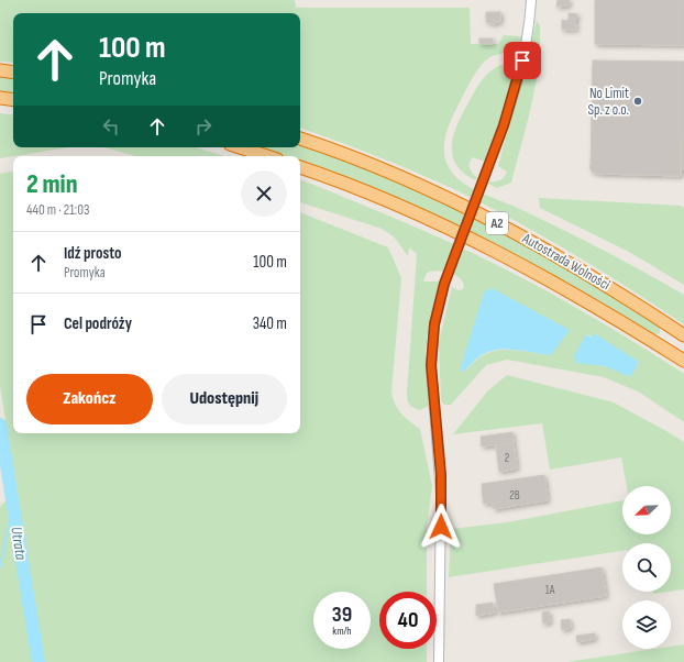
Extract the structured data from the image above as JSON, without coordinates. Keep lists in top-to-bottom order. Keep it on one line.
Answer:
{"streets":{"highway":["A2","Autostrada Wolności"]},"water":["Utrata"],"places":["No Limit Sp. z o.o."],"house_numbers":["2","2B","1A"],"north":"bottom left","page":{"turn":["100 m","Promyka"],"heading":["2 min","440 m · 21:03"],"list":[{"name":"Idź prosto","note":"Promyka","value":"100 m"},{"name":"Cel podróży","value":"340 m"}],"buttons":["Zakończ","Udostępnij"],"speed":"39 km/h","limit":"40"}}
